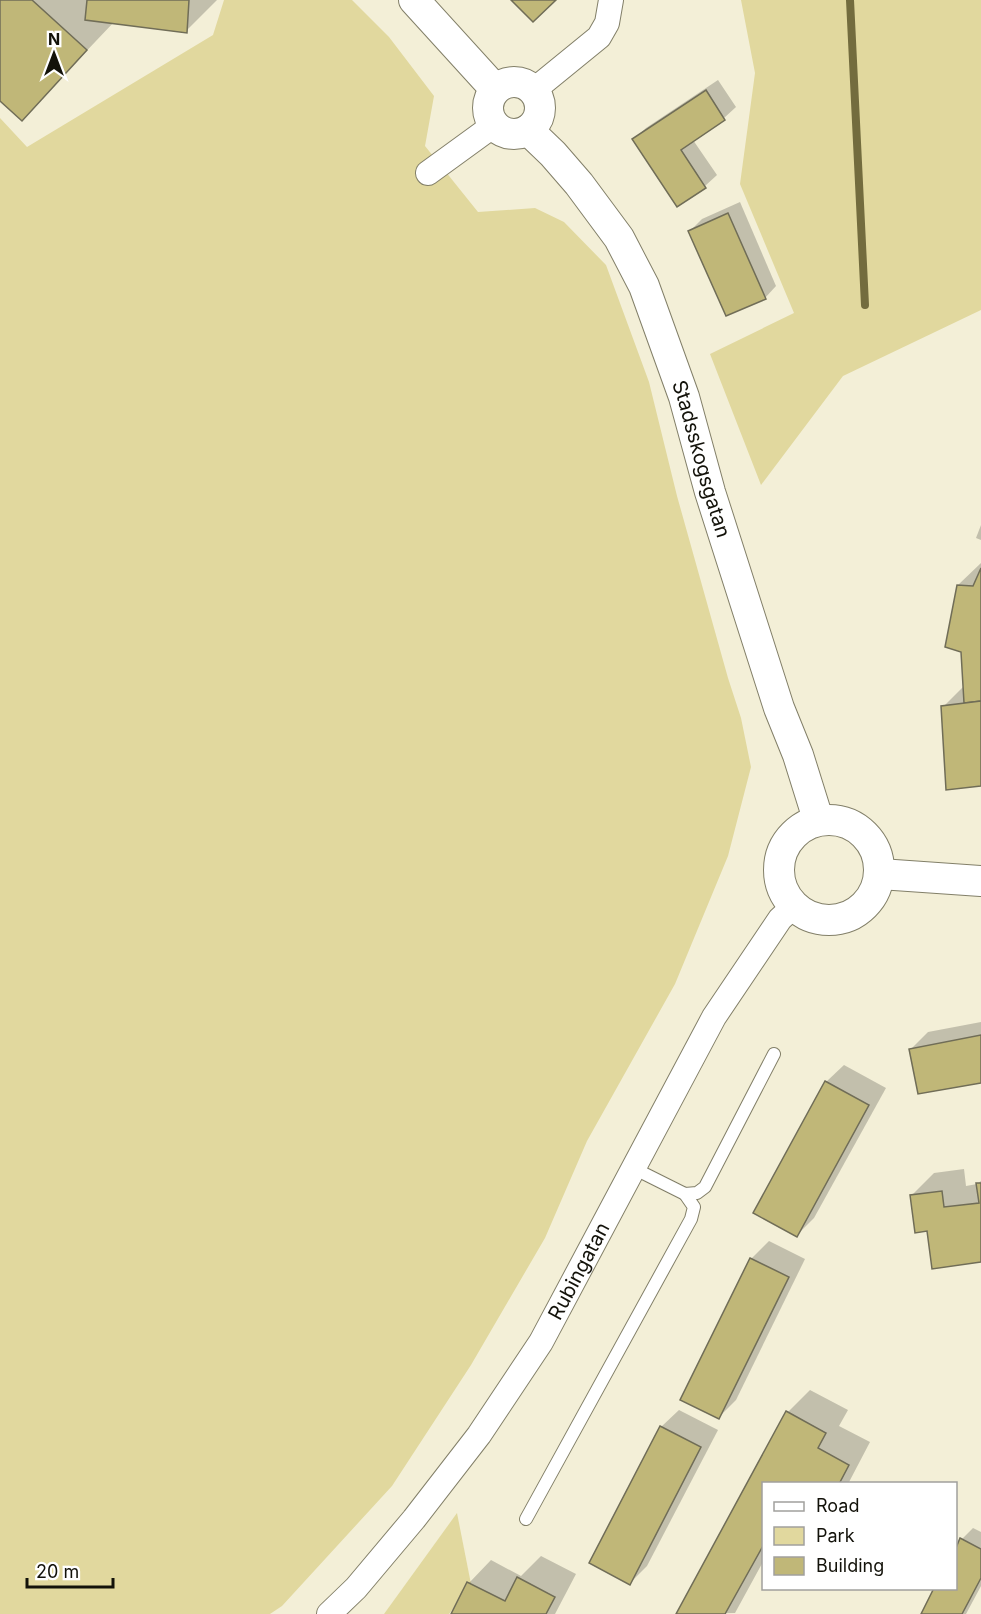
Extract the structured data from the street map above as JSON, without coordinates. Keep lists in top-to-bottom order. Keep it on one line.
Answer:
{"streets":{"street":["Stadsskogsgatan","Rubingatan"]},"crossings":[["Stadsskogsgatan","Rubingatan"]],"legend":["Road","Park","Building"],"scale_bar":"20 m","north":"top"}
